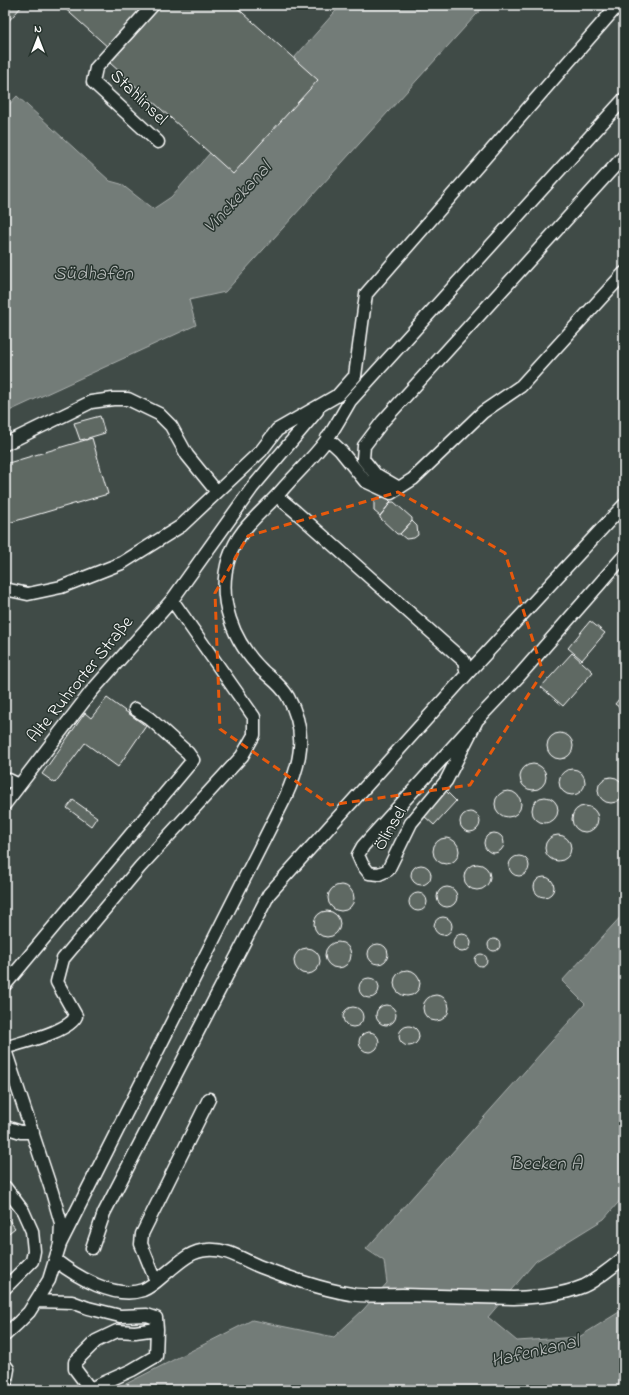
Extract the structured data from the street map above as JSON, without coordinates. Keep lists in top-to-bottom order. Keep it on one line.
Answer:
{"streets":{"street":["Stahlinsel","Alte Ruhrorter Straße","Ölinsel"]},"water":["Vinckekanal","Südhafen","Becken A","Hafenkanal"],"north":"top"}
